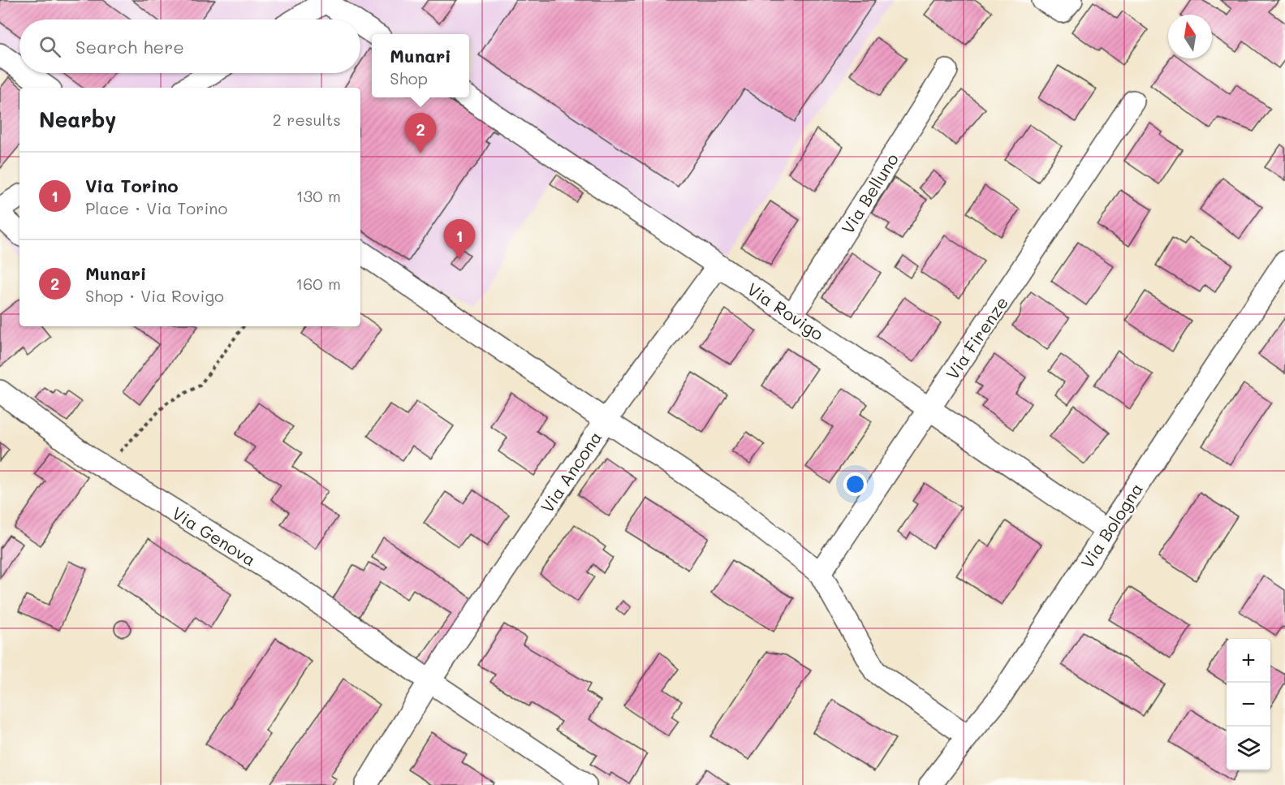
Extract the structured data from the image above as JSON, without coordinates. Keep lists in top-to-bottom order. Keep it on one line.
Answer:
{"streets":{"street":["Via Belluno","Via Rovigo","Via Firenze","Via Ancona","Via Bologna","Via Genova"]},"crossings":[["Via Belluno","Via Rovigo"],["Via Rovigo","Via Firenze"],["Via Rovigo","Via Ancona"],["Via Rovigo","Via Bologna"],["Via Ancona","Via Genova"]],"north":"top","page":{"search":"Search here","popup":["Munari","Shop"],"heading":["Nearby","2 results"],"pins":["2","1"],"list":[{"mark":"1","name":"Via Torino","note":"Place · Via Torino","value":"130 m"},{"mark":"2","name":"Munari","note":"Shop · Via Rovigo","value":"160 m"}],"map_buttons":["+","−"]}}
